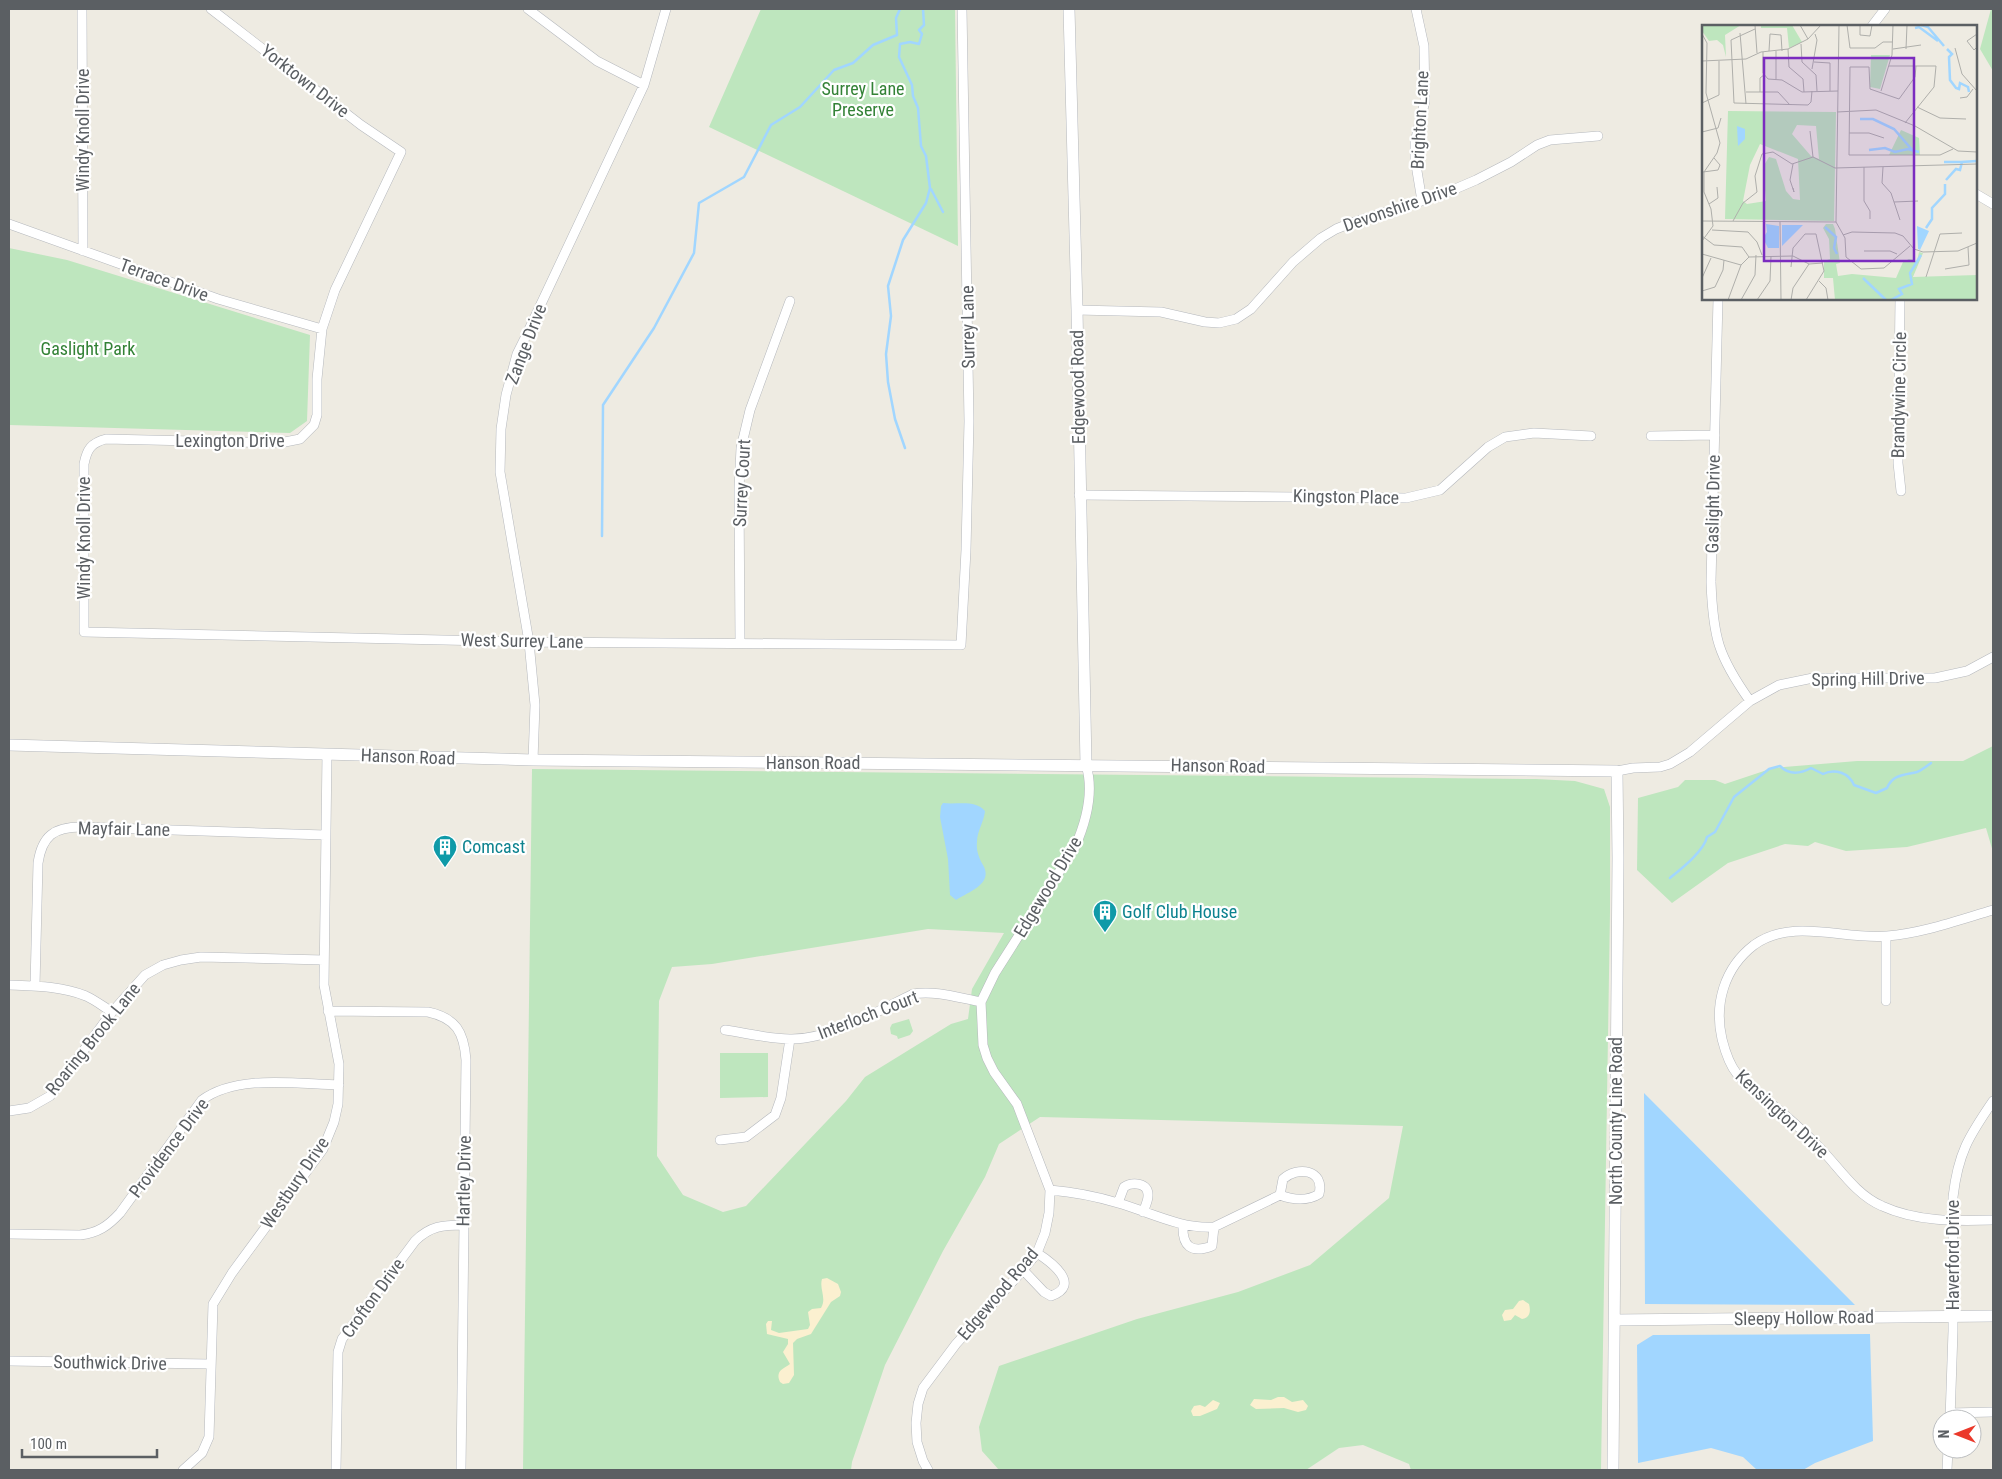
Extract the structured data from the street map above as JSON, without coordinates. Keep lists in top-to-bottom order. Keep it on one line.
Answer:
{"streets":{"street":["Yorktown Drive","Brighton Lane","Windy Knoll Drive","Devonshire Drive","Terrace Drive","Surrey Lane","Zange Drive","Edgewood Road","Brandywine Circle","Lexington Drive","Surrey Court","Kingston Place","Gaslight Drive","West Surrey Lane","Spring Hill Drive","Hanson Road","Mayfair Lane","Edgewood Drive","Interloch Court","Roaring Brook Lane","Kensington Drive","North County Line Road","Providence Drive","Hartley Drive","Westbury Drive","Haverford Drive","Crofton Drive","Sleepy Hollow Road","Southwick Drive"]},"crossings":[["Yorktown Drive","Lexington Drive"],["Brighton Lane","Devonshire Drive"],["Windy Knoll Drive","Terrace Drive"],["Windy Knoll Drive","Lexington Drive"],["Windy Knoll Drive","West Surrey Lane"],["Devonshire Drive","Edgewood Road"],["Terrace Drive","Lexington Drive"],["Surrey Lane","West Surrey Lane"],["Zange Drive","West Surrey Lane"],["Zange Drive","Hanson Road"],["Edgewood Road","Kingston Place"],["Edgewood Road","Hanson Road"],["Edgewood Road","Edgewood Drive"],["Edgewood Road","Interloch Court"],["Surrey Court","West Surrey Lane"],["Gaslight Drive","Spring Hill Drive"],["Spring Hill Drive","Hanson Road"],["Spring Hill Drive","North County Line Road"],["Hanson Road","Edgewood Drive"],["Hanson Road","North County Line Road"],["Hanson Road","Westbury Drive"],["Mayfair Lane","Westbury Drive"],["Edgewood Drive","Interloch Court"],["Roaring Brook Lane","Westbury Drive"],["Kensington Drive","Haverford Drive"],["North County Line Road","Sleepy Hollow Road"],["Providence Drive","Westbury Drive"],["Hartley Drive","Westbury Drive"],["Hartley Drive","Crofton Drive"],["Westbury Drive","Southwick Drive"],["Haverford Drive","Sleepy Hollow Road"]],"parks":["Surrey Lane Preserve","Gaslight Park"],"places":{"building":["Comcast","Golf Club House"]},"scale_bar":"100 m","north":"left"}
